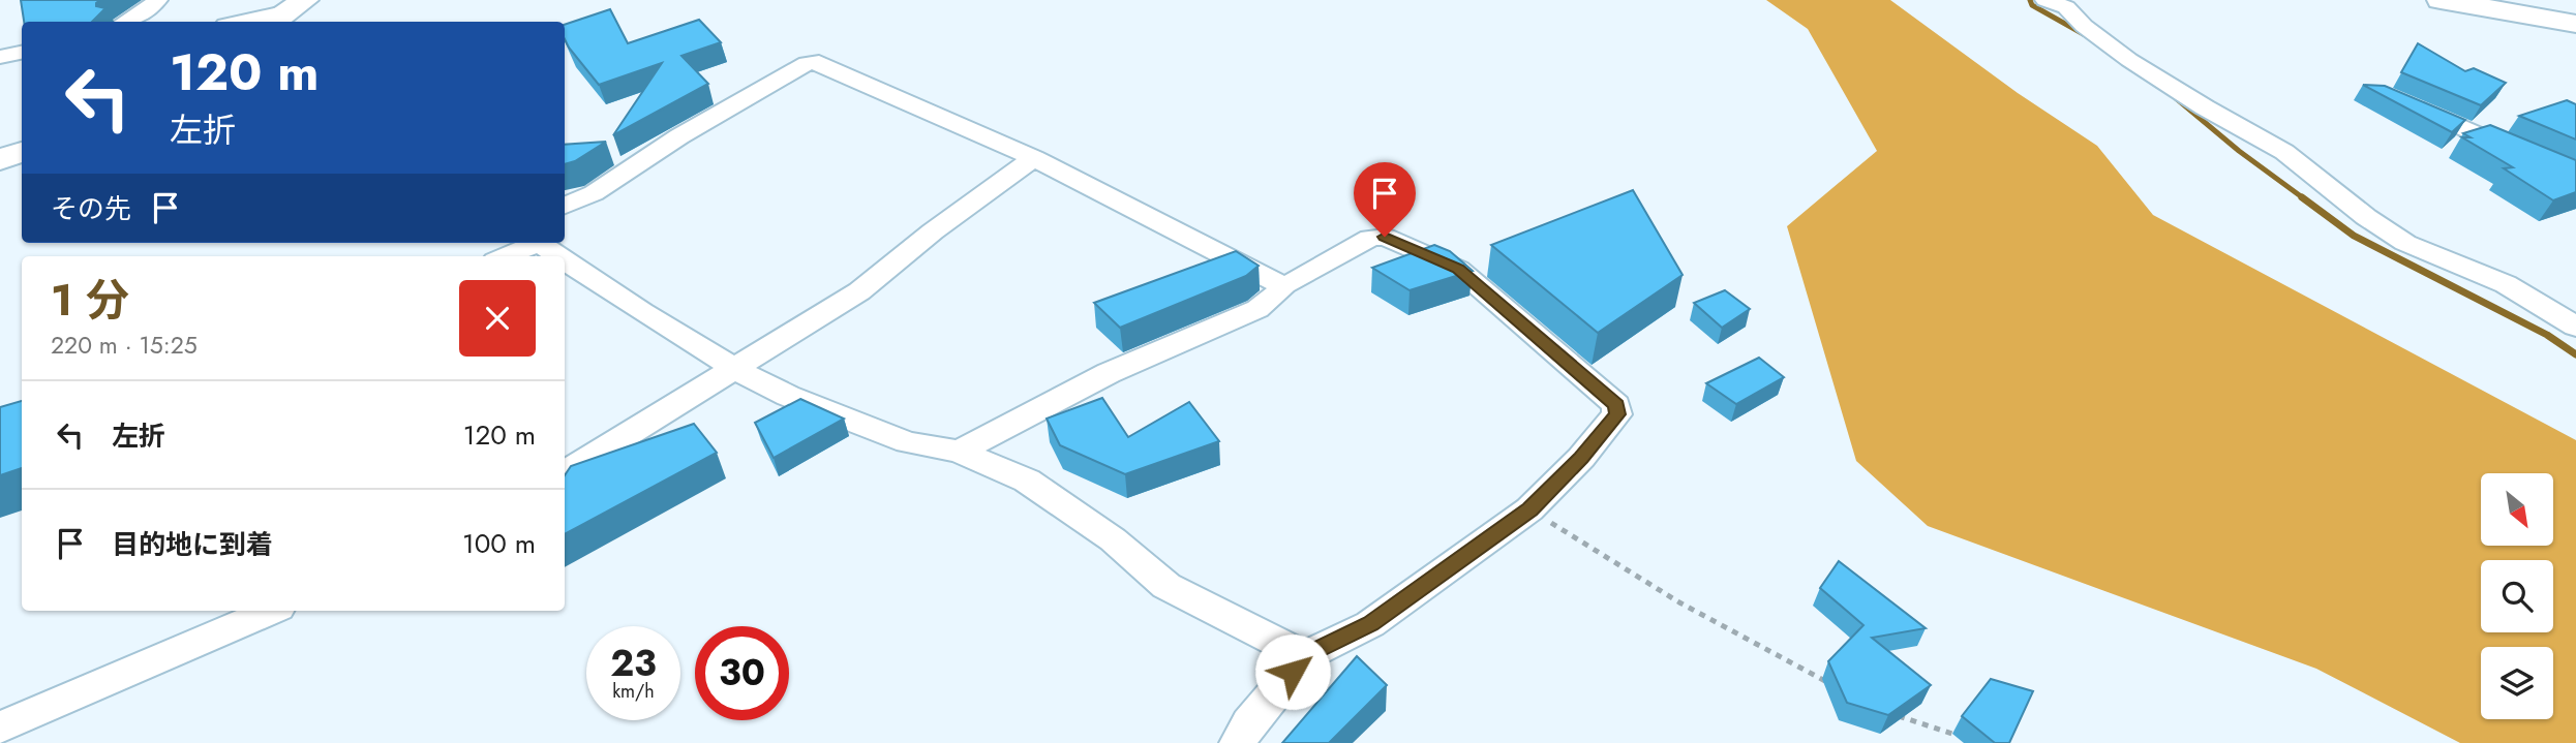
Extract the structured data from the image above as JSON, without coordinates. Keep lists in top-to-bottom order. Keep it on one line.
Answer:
{"north":"bottom right","page":{"turn":["120 m","左折"],"then":"その先","heading":["1 分","220 m · 15:25"],"list":[{"name":"左折","value":"120 m"},{"name":"目的地に到着","value":"100 m"}],"speed":"23 km/h","limit":"30"}}
